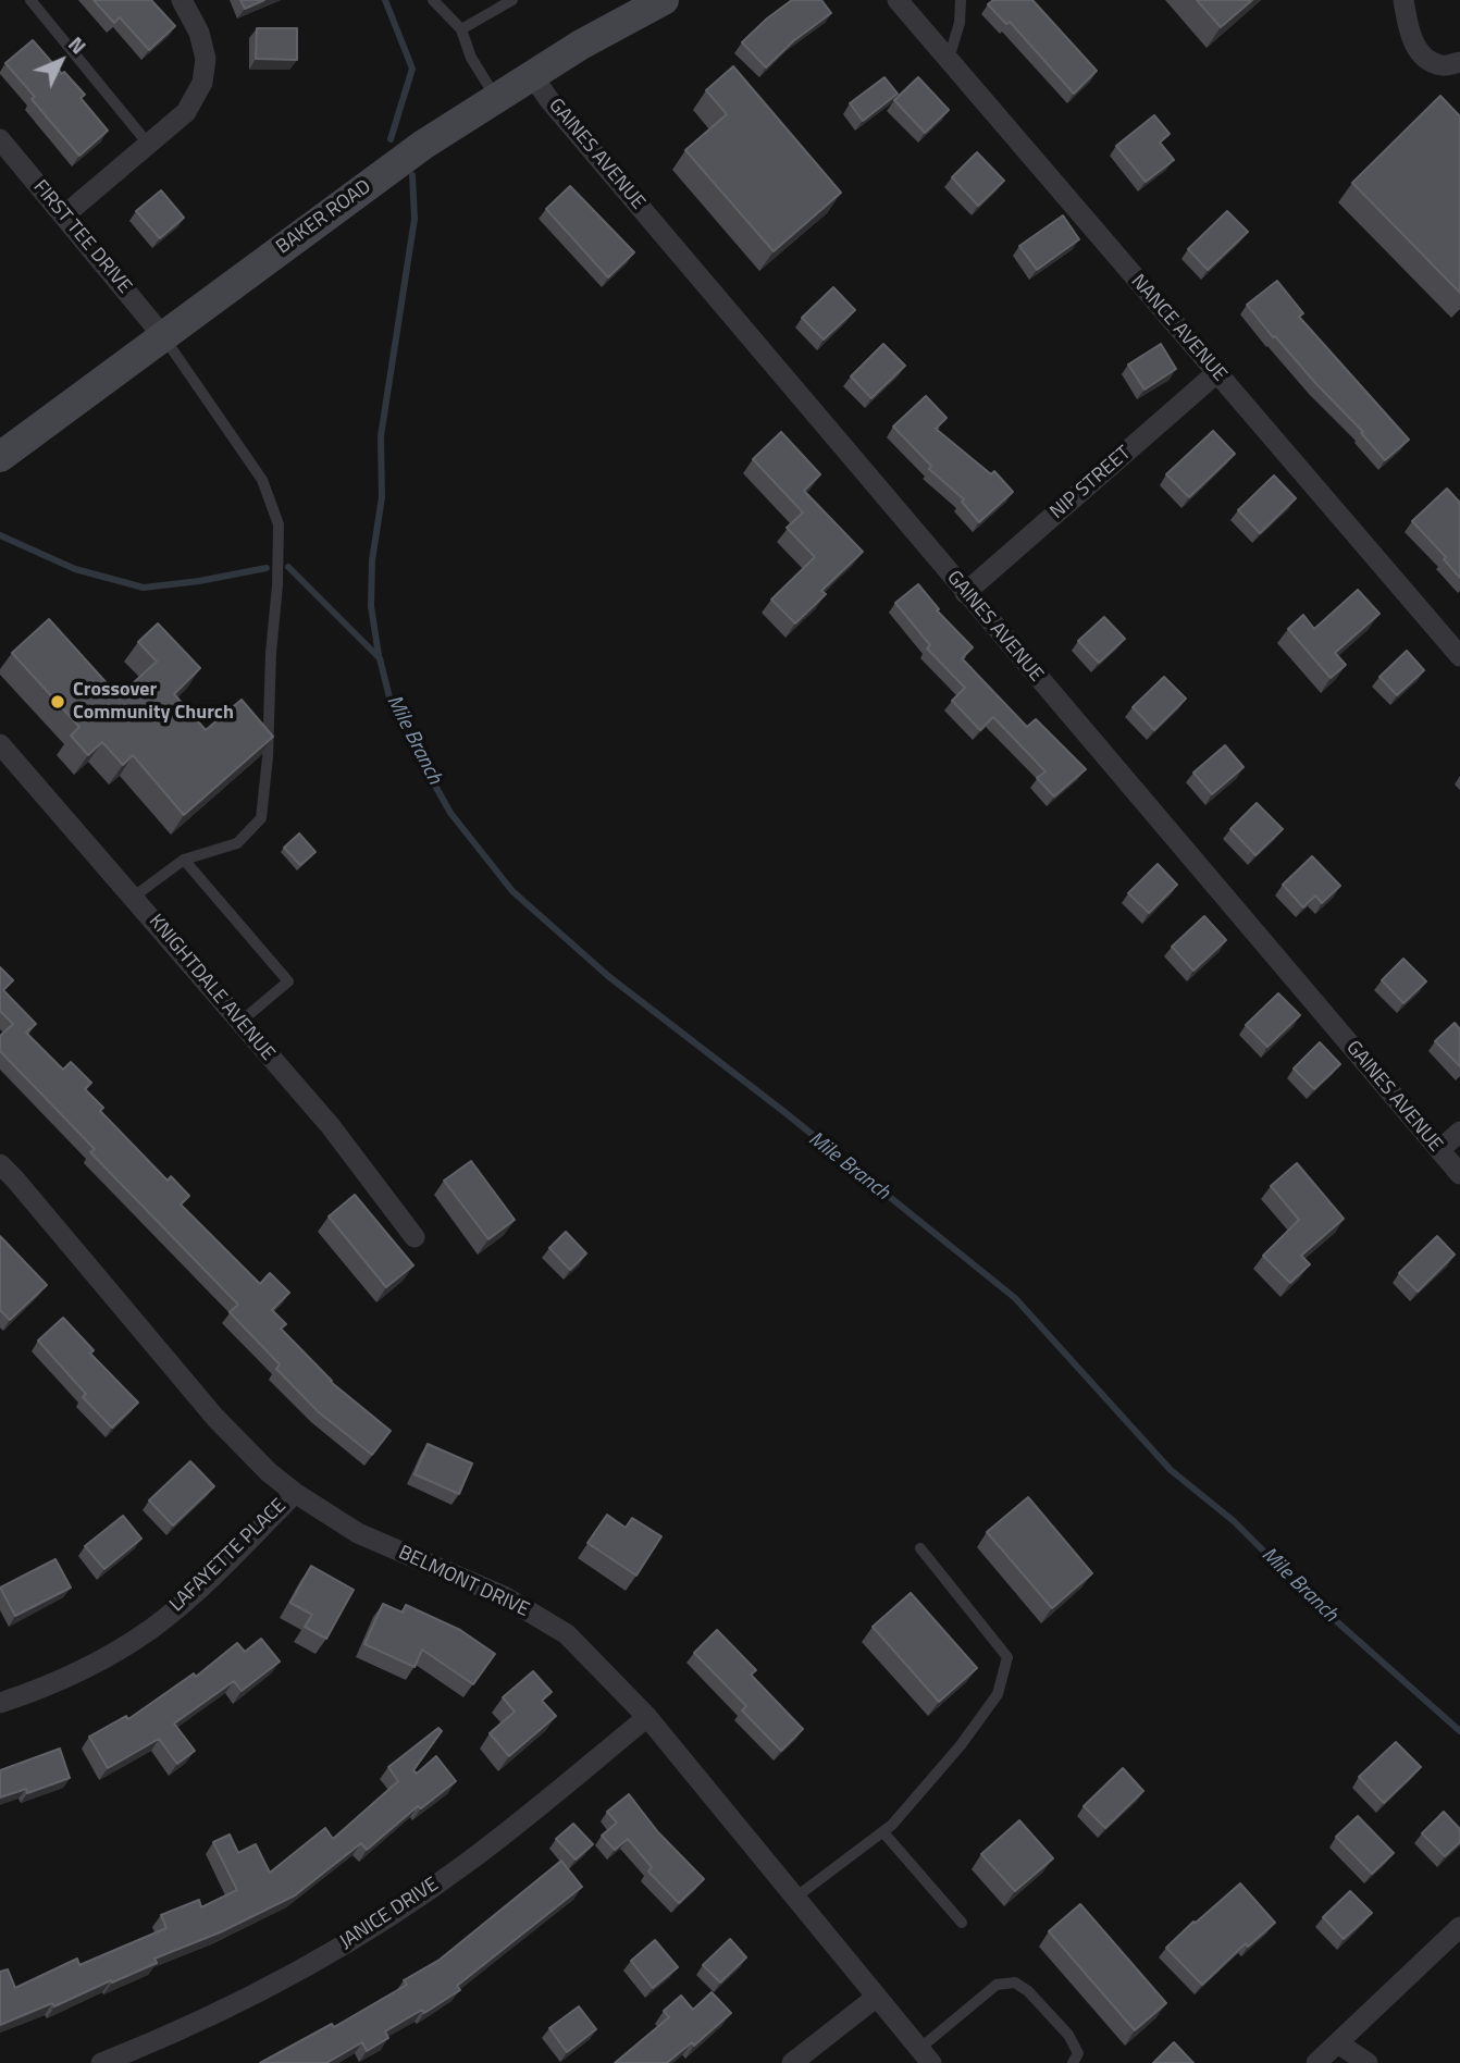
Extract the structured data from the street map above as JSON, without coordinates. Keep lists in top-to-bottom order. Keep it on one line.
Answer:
{"streets":{"street":["GAINES AVENUE","BAKER ROAD","FIRST TEE DRIVE","NANCE AVENUE","NIP STREET","KNIGHTDALE AVENUE","LAFAYETTE PLACE","BELMONT DRIVE","JANICE DRIVE"]},"crossings":[["GAINES AVENUE","BAKER ROAD"],["GAINES AVENUE","NIP STREET"],["BAKER ROAD","FIRST TEE DRIVE"],["NANCE AVENUE","NIP STREET"],["LAFAYETTE PLACE","BELMONT DRIVE"],["BELMONT DRIVE","JANICE DRIVE"]],"water":["Mile Branch"],"places":["Crossover Community Church"],"north":"top right"}
